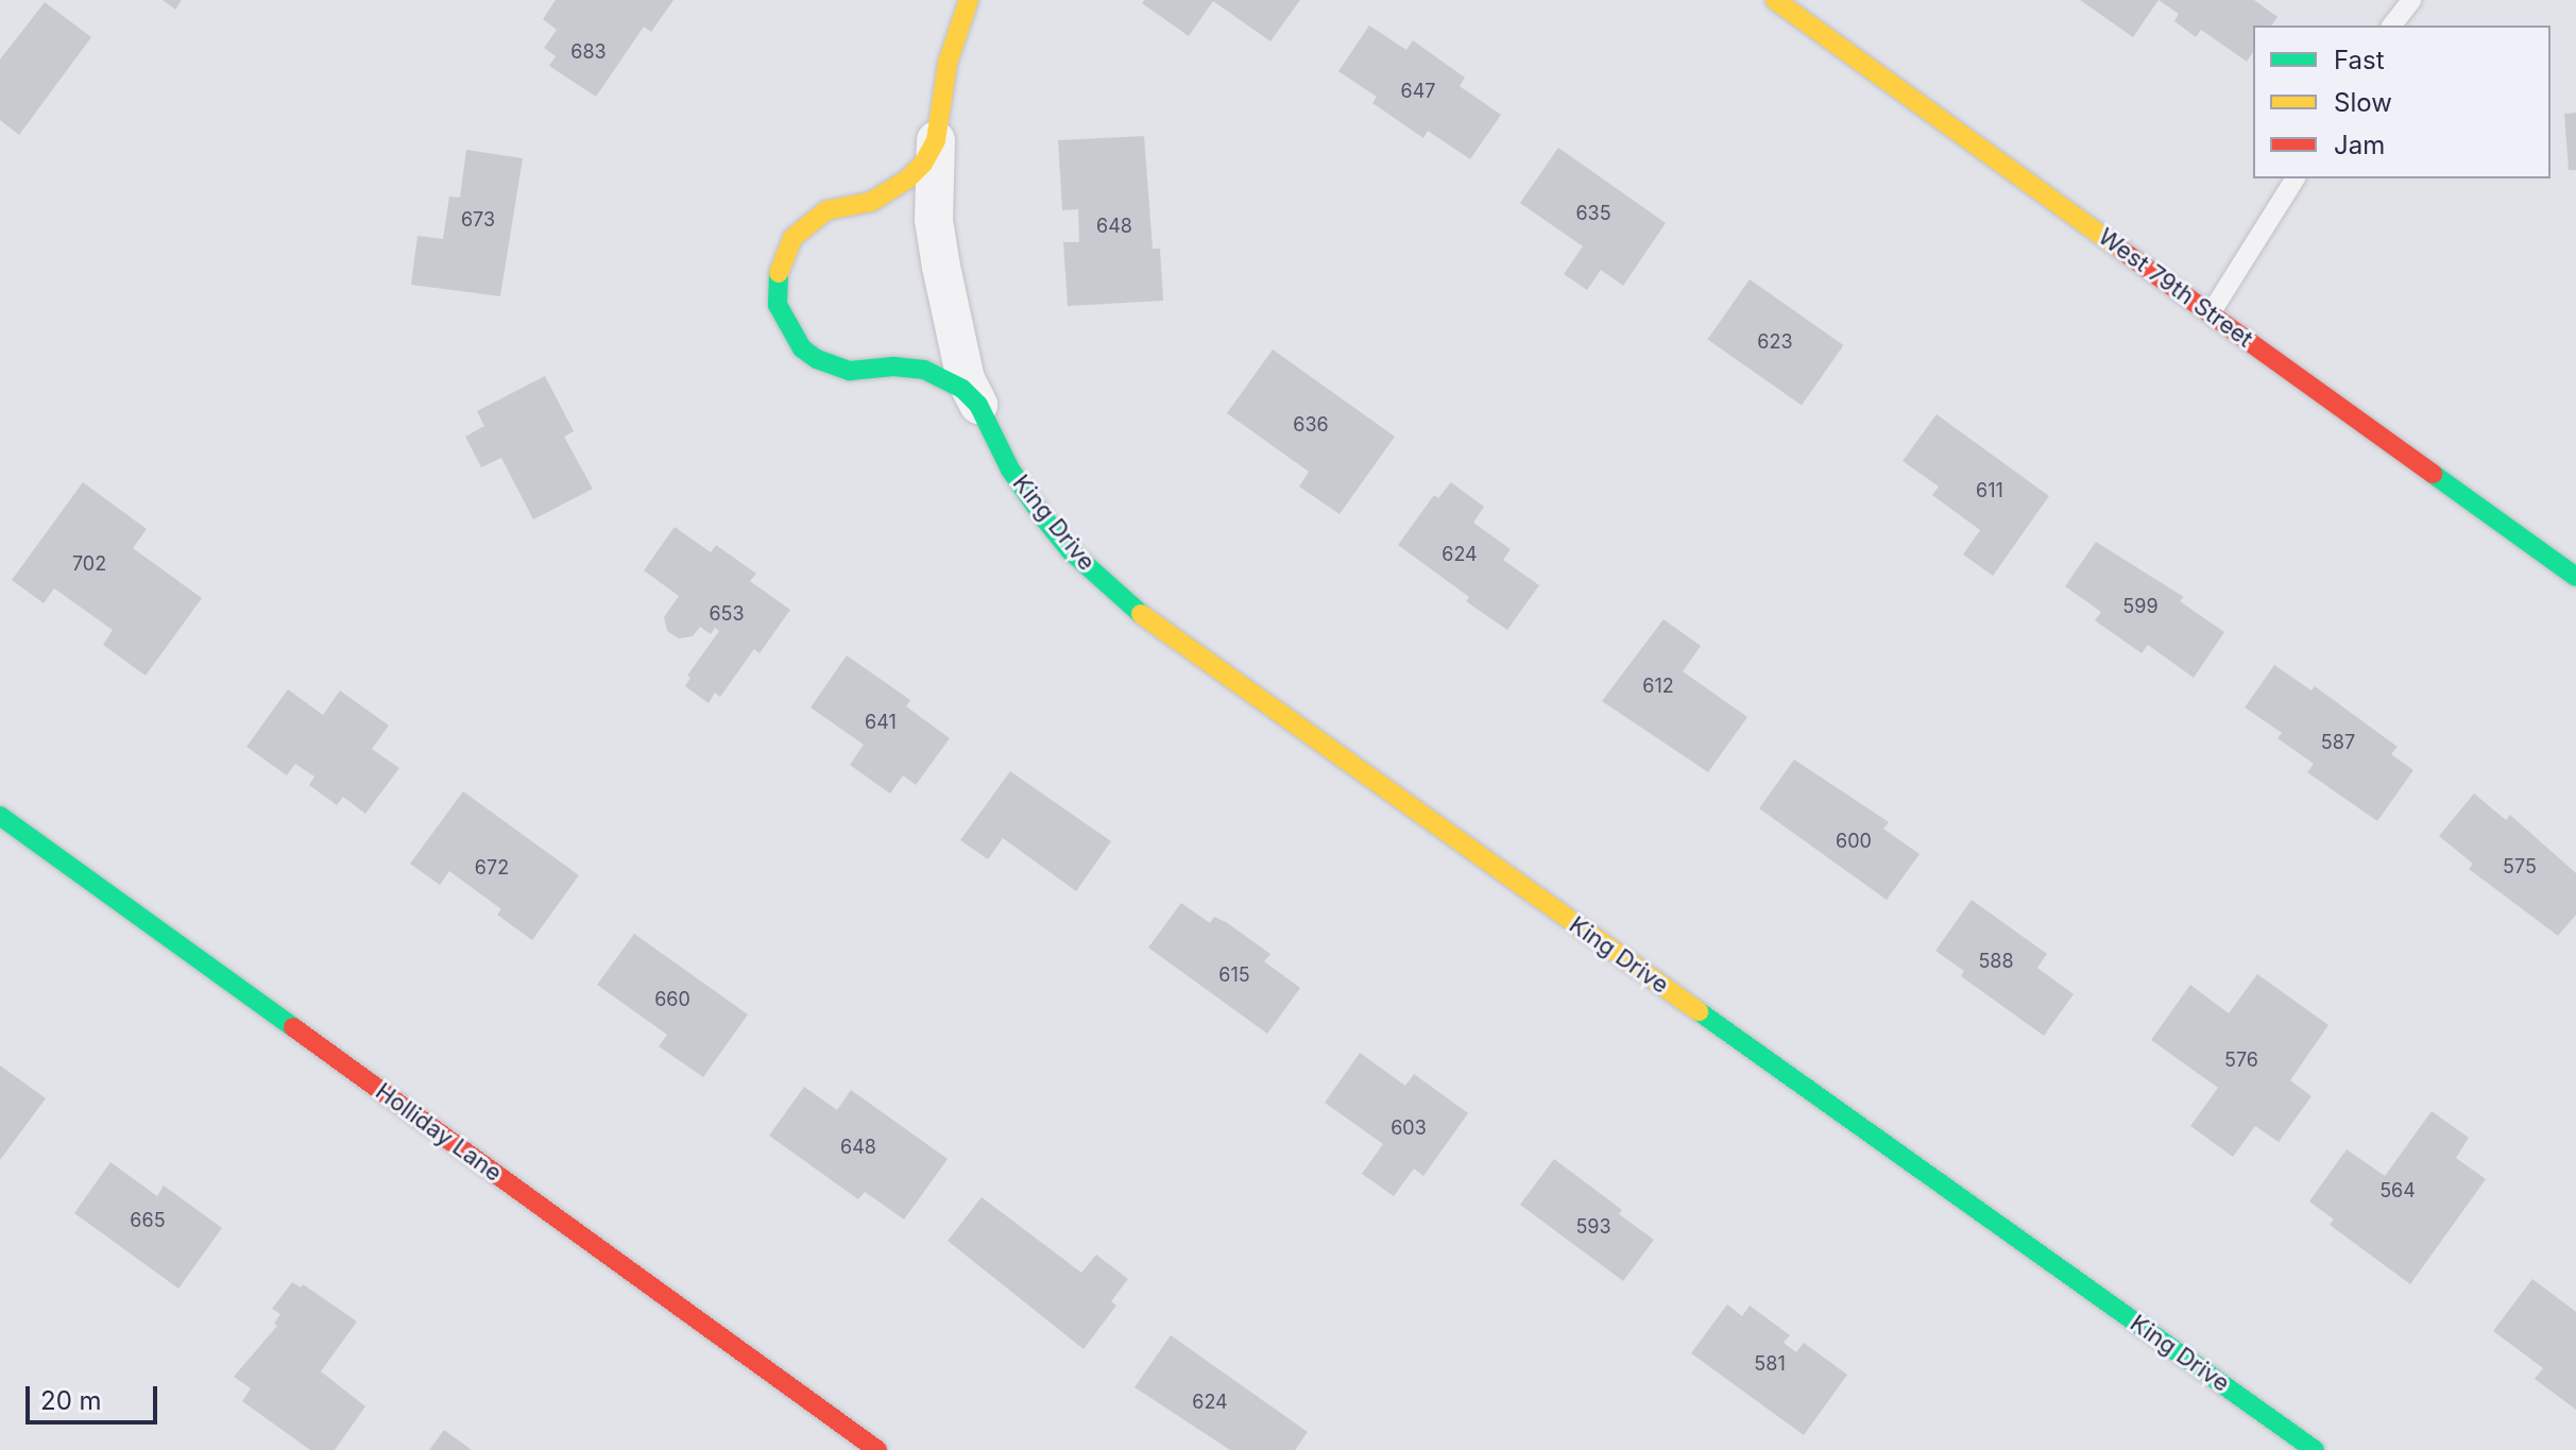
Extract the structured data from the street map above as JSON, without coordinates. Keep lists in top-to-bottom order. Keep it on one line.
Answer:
{"streets":{"street":["West 79th Street","King Drive","Holliday Lane"]},"house_numbers":["683","647","635","673","648","623","636","611","624","702","599","653","612","641","587","600","575","672","588","615","660","576","603","648","564","665","593","581","624"],"legend":["Fast","Slow","Jam"],"scale_bar":"20 m"}
